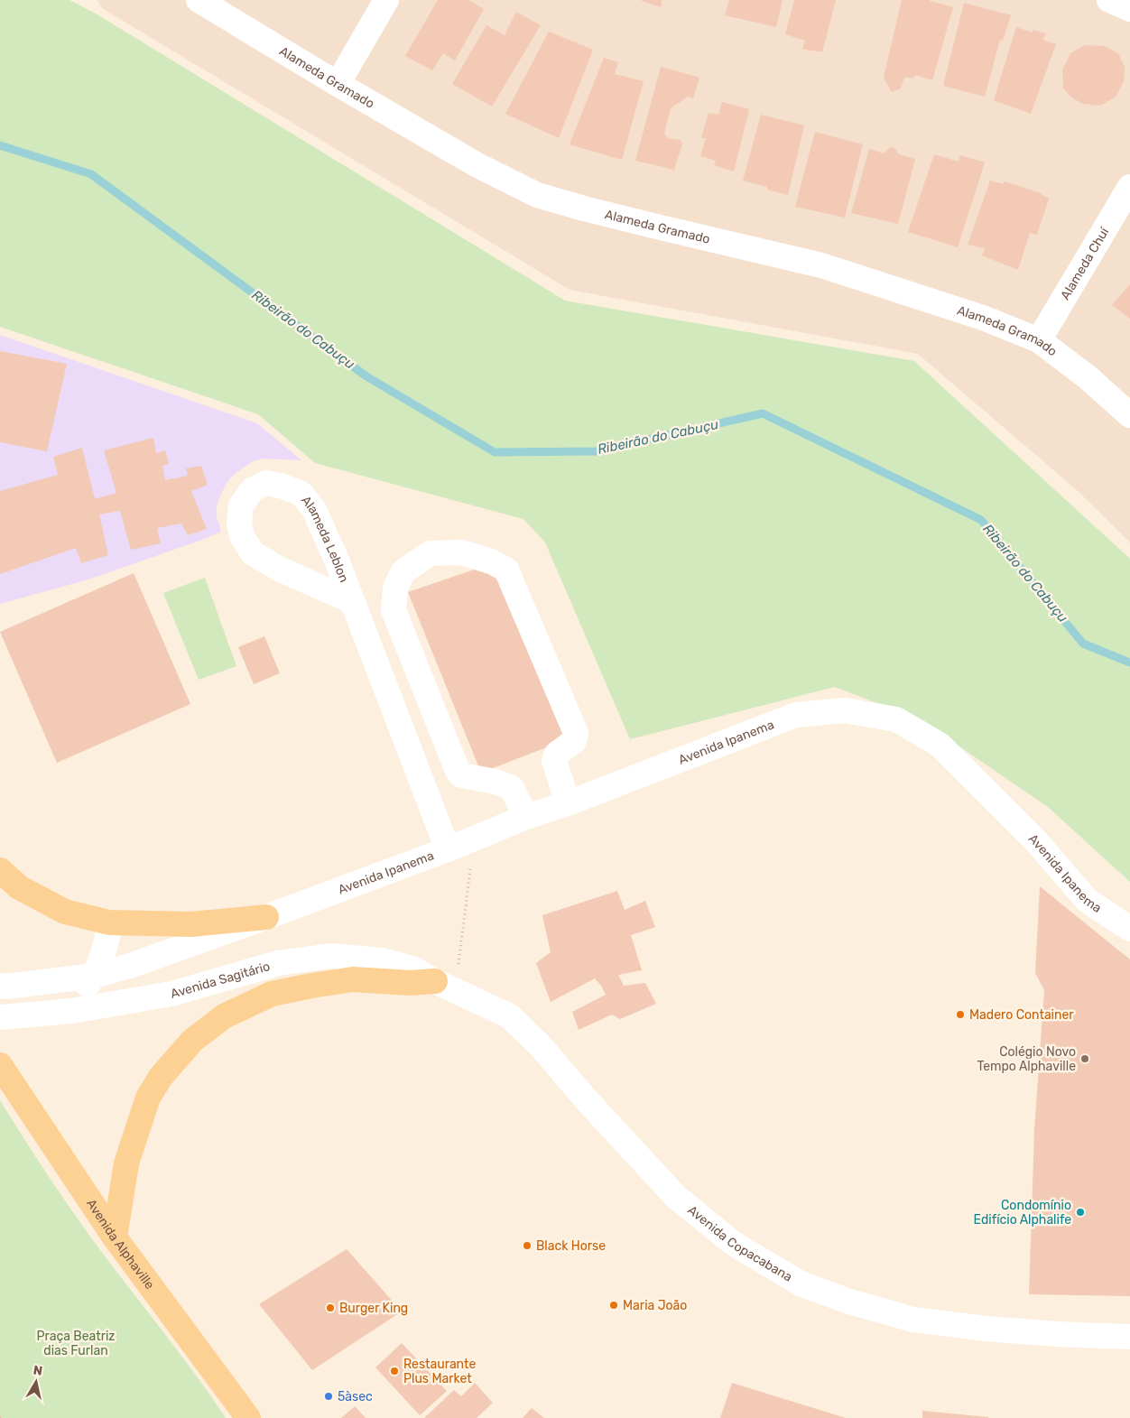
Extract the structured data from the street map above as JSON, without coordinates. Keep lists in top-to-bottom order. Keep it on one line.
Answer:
{"streets":{"main road":["Avenida Alphaville"],"street":["Alameda Gramado","Alameda Chuí","Alameda Leblon","Avenida Ipanema","Avenida Sagitário","Avenida Copacabana"]},"crossings":[["Alameda Gramado","Alameda Chuí"],["Alameda Leblon","Avenida Ipanema"],["Avenida Sagitário","Avenida Copacabana"]],"water":["Ribeirão do Cabuçu"],"parks":["Praça Beatriz dias Furlan"],"places":["Madero Container","Colégio Novo Tempo Alphaville","Condomínio Edifício Alphalife","Black Horse","Maria João","Burger King","Restaurante Plus Market","5àsec"],"north":"top"}
